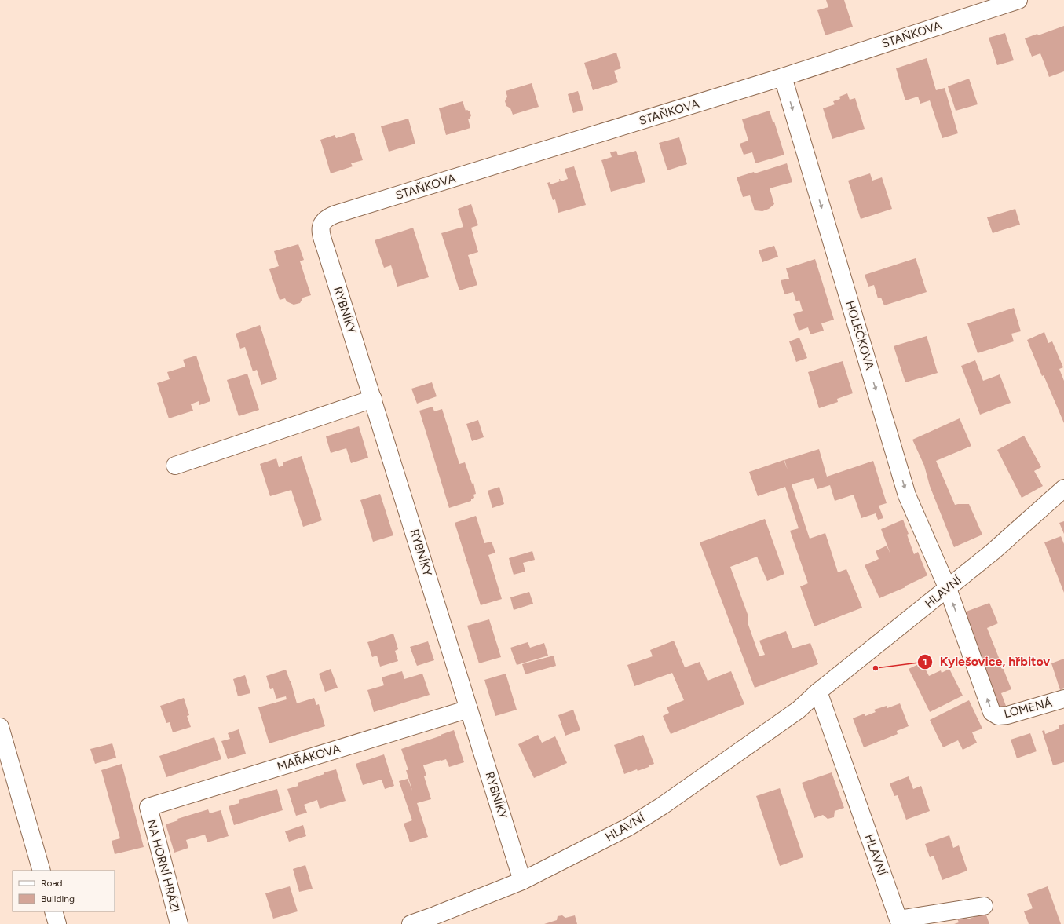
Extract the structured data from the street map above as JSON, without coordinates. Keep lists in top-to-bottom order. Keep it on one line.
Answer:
{"streets":{"street":["STAŇKOVA","RYBNÍKY","HOLEČKOVA","HLAVNÍ","LOMENÁ","MAŘÁKOVA","NA HORNÍ HRÁZI"]},"crossings":[["STAŇKOVA","RYBNÍKY"],["STAŇKOVA","HOLEČKOVA"],["RYBNÍKY","HLAVNÍ"],["RYBNÍKY","MAŘÁKOVA"],["HOLEČKOVA","HLAVNÍ"],["HOLEČKOVA","LOMENÁ"],["HLAVNÍ","LOMENÁ"],["MAŘÁKOVA","NA HORNÍ HRÁZI"]],"one_way":["HOLEČKOVA"],"places":["Kylešovice, hřbitov"],"legend":["Road","Building"]}
